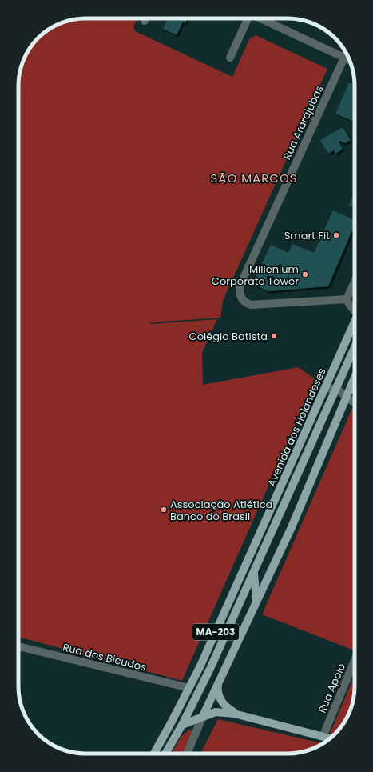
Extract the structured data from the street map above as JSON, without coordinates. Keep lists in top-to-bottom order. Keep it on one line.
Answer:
{"streets":{"main road":["Avenida dos Holandeses","MA-203"],"street":["Rua Ararajubas","Rua dos Bicudos","Rua Apolo"]},"crossings":[["Rua Ararajubas","Avenida dos Holandeses"],["Avenida dos Holandeses","Rua dos Bicudos"]],"districts":["SÃO MARCOS"],"places":["Smart Fit","Millenium Corporate Tower","Colégio Batista","Associação Atlética Banco do Brasil"]}
